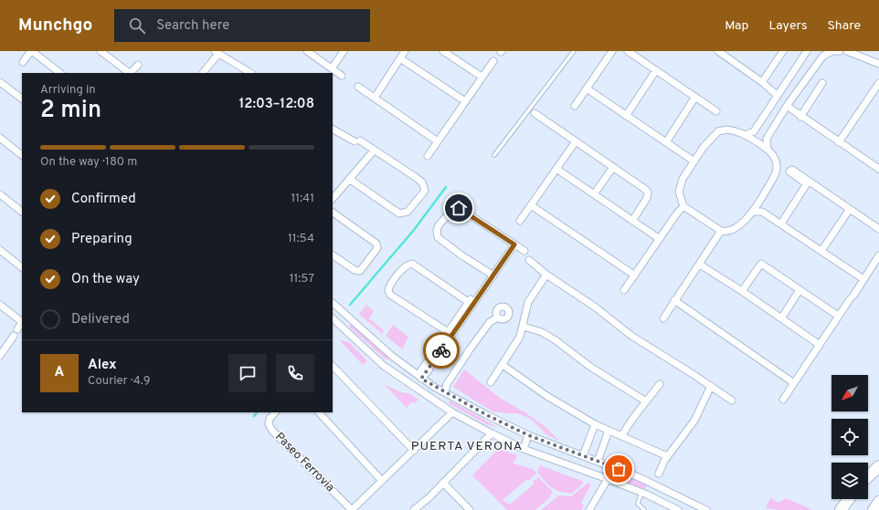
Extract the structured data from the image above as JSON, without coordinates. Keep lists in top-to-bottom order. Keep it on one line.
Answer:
{"streets":{"street":["Paseo Ferrovia"]},"districts":["PUERTA VERONA"],"north":"bottom left","page":{"header":"Munchgo","search":"Search here","nav":["Map","Layers","Share"],"heading":["2 min","Arriving in","12:03–12:08"],"panel":["Alex","Courier · 4.9"],"bar":"On the way · 180 m","list":[["Confirmed","11:41"],["Preparing","11:54"],["On the way","11:57"],"Delivered"],"round":"A"}}
